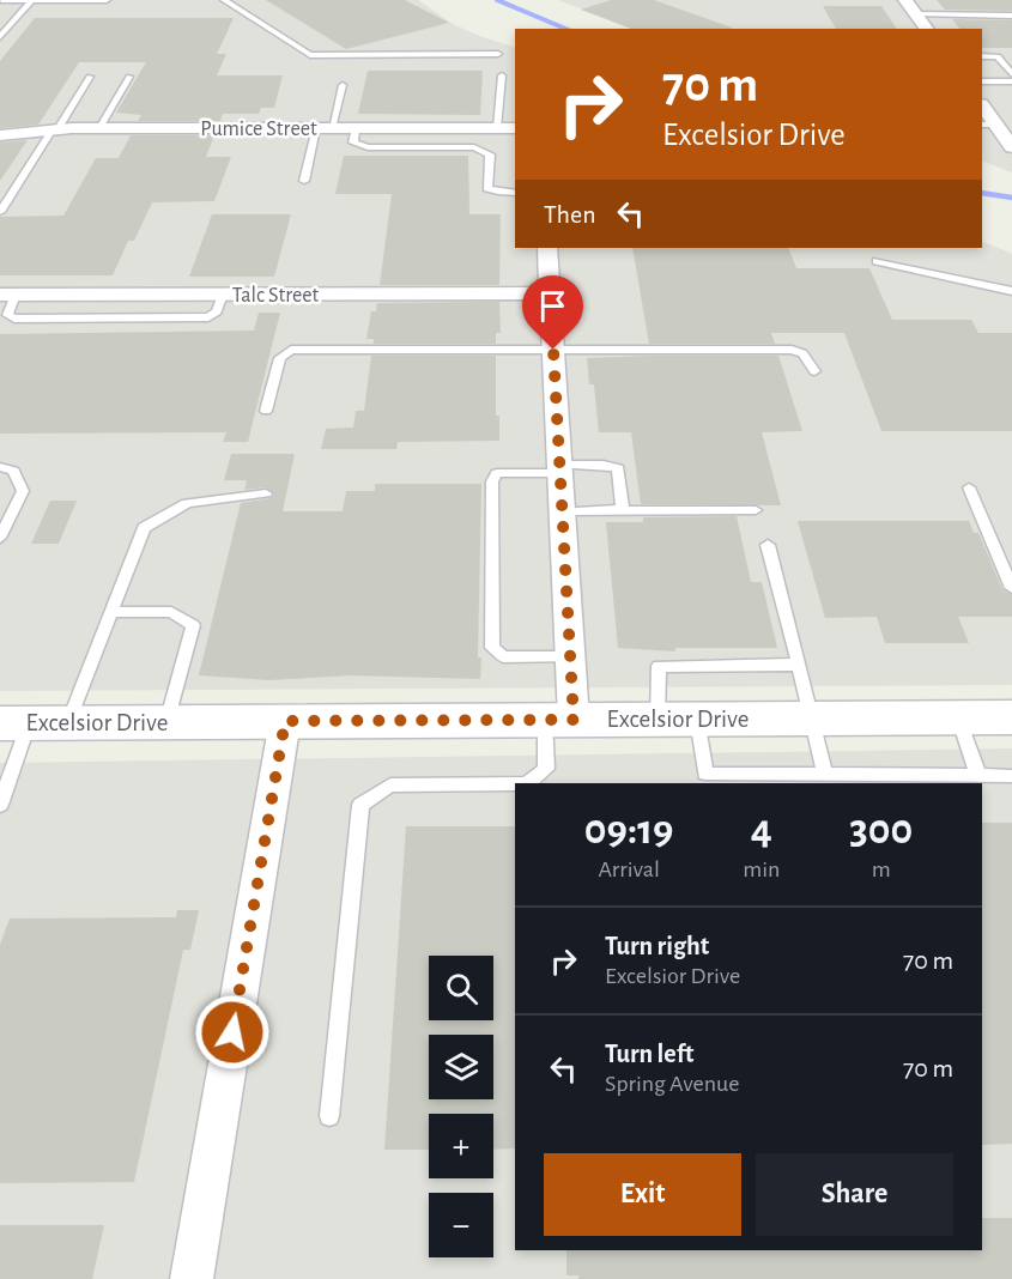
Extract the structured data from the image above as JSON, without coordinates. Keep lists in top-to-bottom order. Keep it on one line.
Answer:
{"streets":{"street":["Pumice Street","Talc Street","Excelsior Drive"]},"page":{"turn":["70 m","Excelsior Drive"],"then":"Then","eta":["09:19","Arrival","4","min","300","m"],"list":[{"name":"Turn right","note":"Excelsior Drive","value":"70 m"},{"name":"Turn left","note":"Spring Avenue","value":"70 m"}],"map_buttons":["+","−"],"buttons":["Exit","Share"]}}
